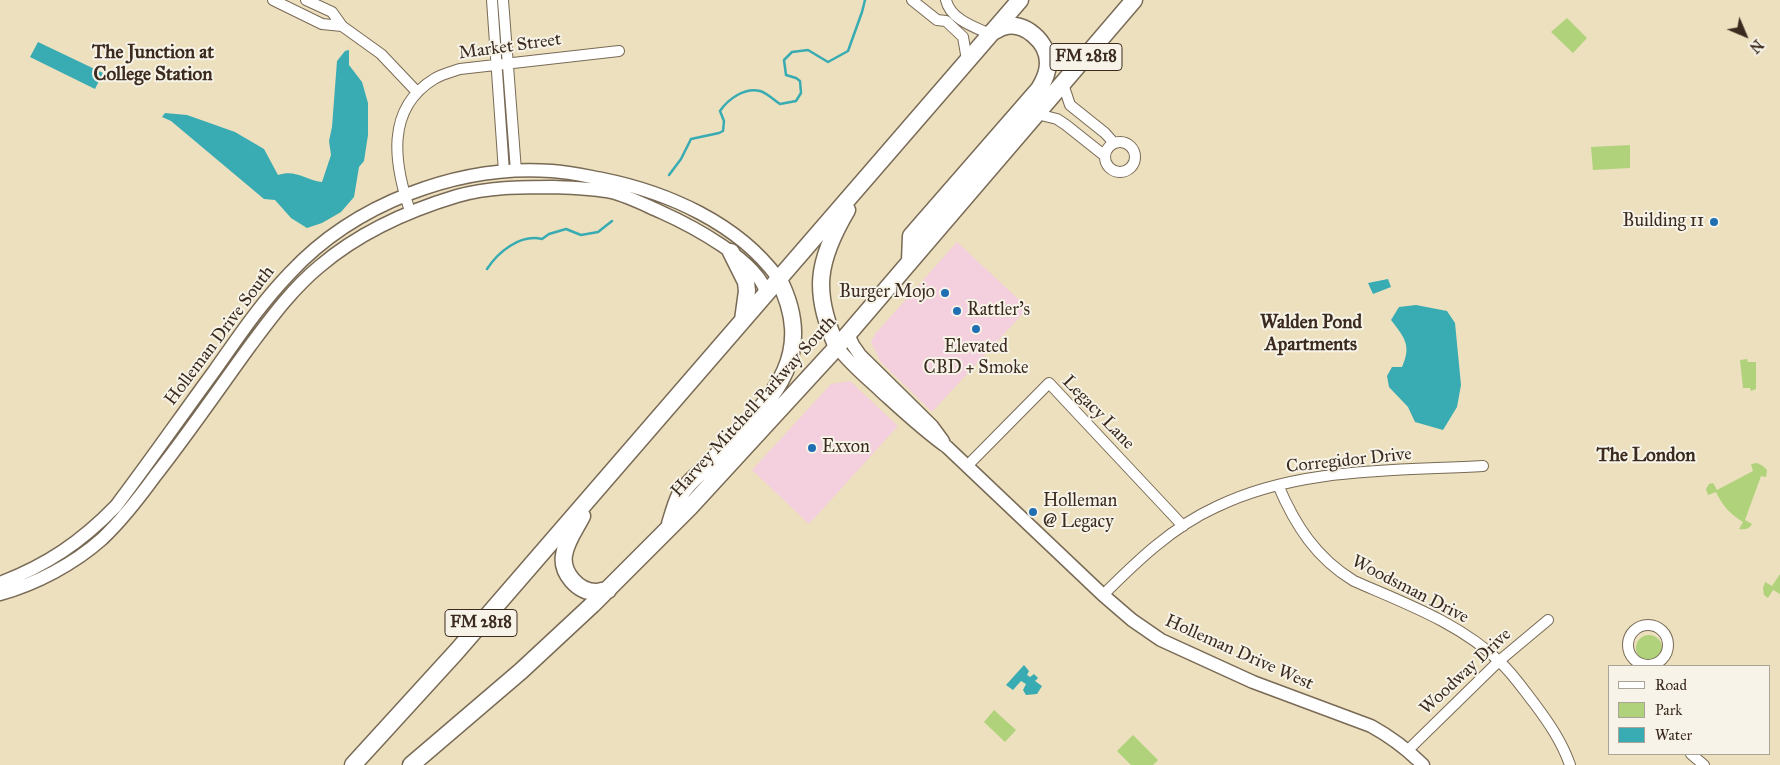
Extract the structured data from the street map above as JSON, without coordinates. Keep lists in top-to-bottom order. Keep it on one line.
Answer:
{"streets":{"highway":["FM 2818","Harvey Mitchell Parkway South"],"street":["Market Street","Holleman Drive South","Legacy Lane","Corregidor Drive","Woodsman Drive","Holleman Drive West","Woodway Drive"]},"crossings":[["Market Street","Holleman Drive South"],["FM 2818","Holleman Drive South"],["Harvey Mitchell Parkway South","Holleman Drive West"],["Legacy Lane","Corregidor Drive"],["Legacy Lane","Holleman Drive West"],["Corregidor Drive","Woodsman Drive"],["Corregidor Drive","Holleman Drive West"],["Woodsman Drive","Woodway Drive"],["Holleman Drive West","Woodway Drive"]],"districts":["The Junction at College Station","Walden Pond Apartments","The London"],"places":["Building 11","Burger Mojo","Rattler's","Elevated CBD + Smoke","Exxon","Holleman @ Legacy"],"legend":["Road","Park","Water"],"north":"bottom right"}
